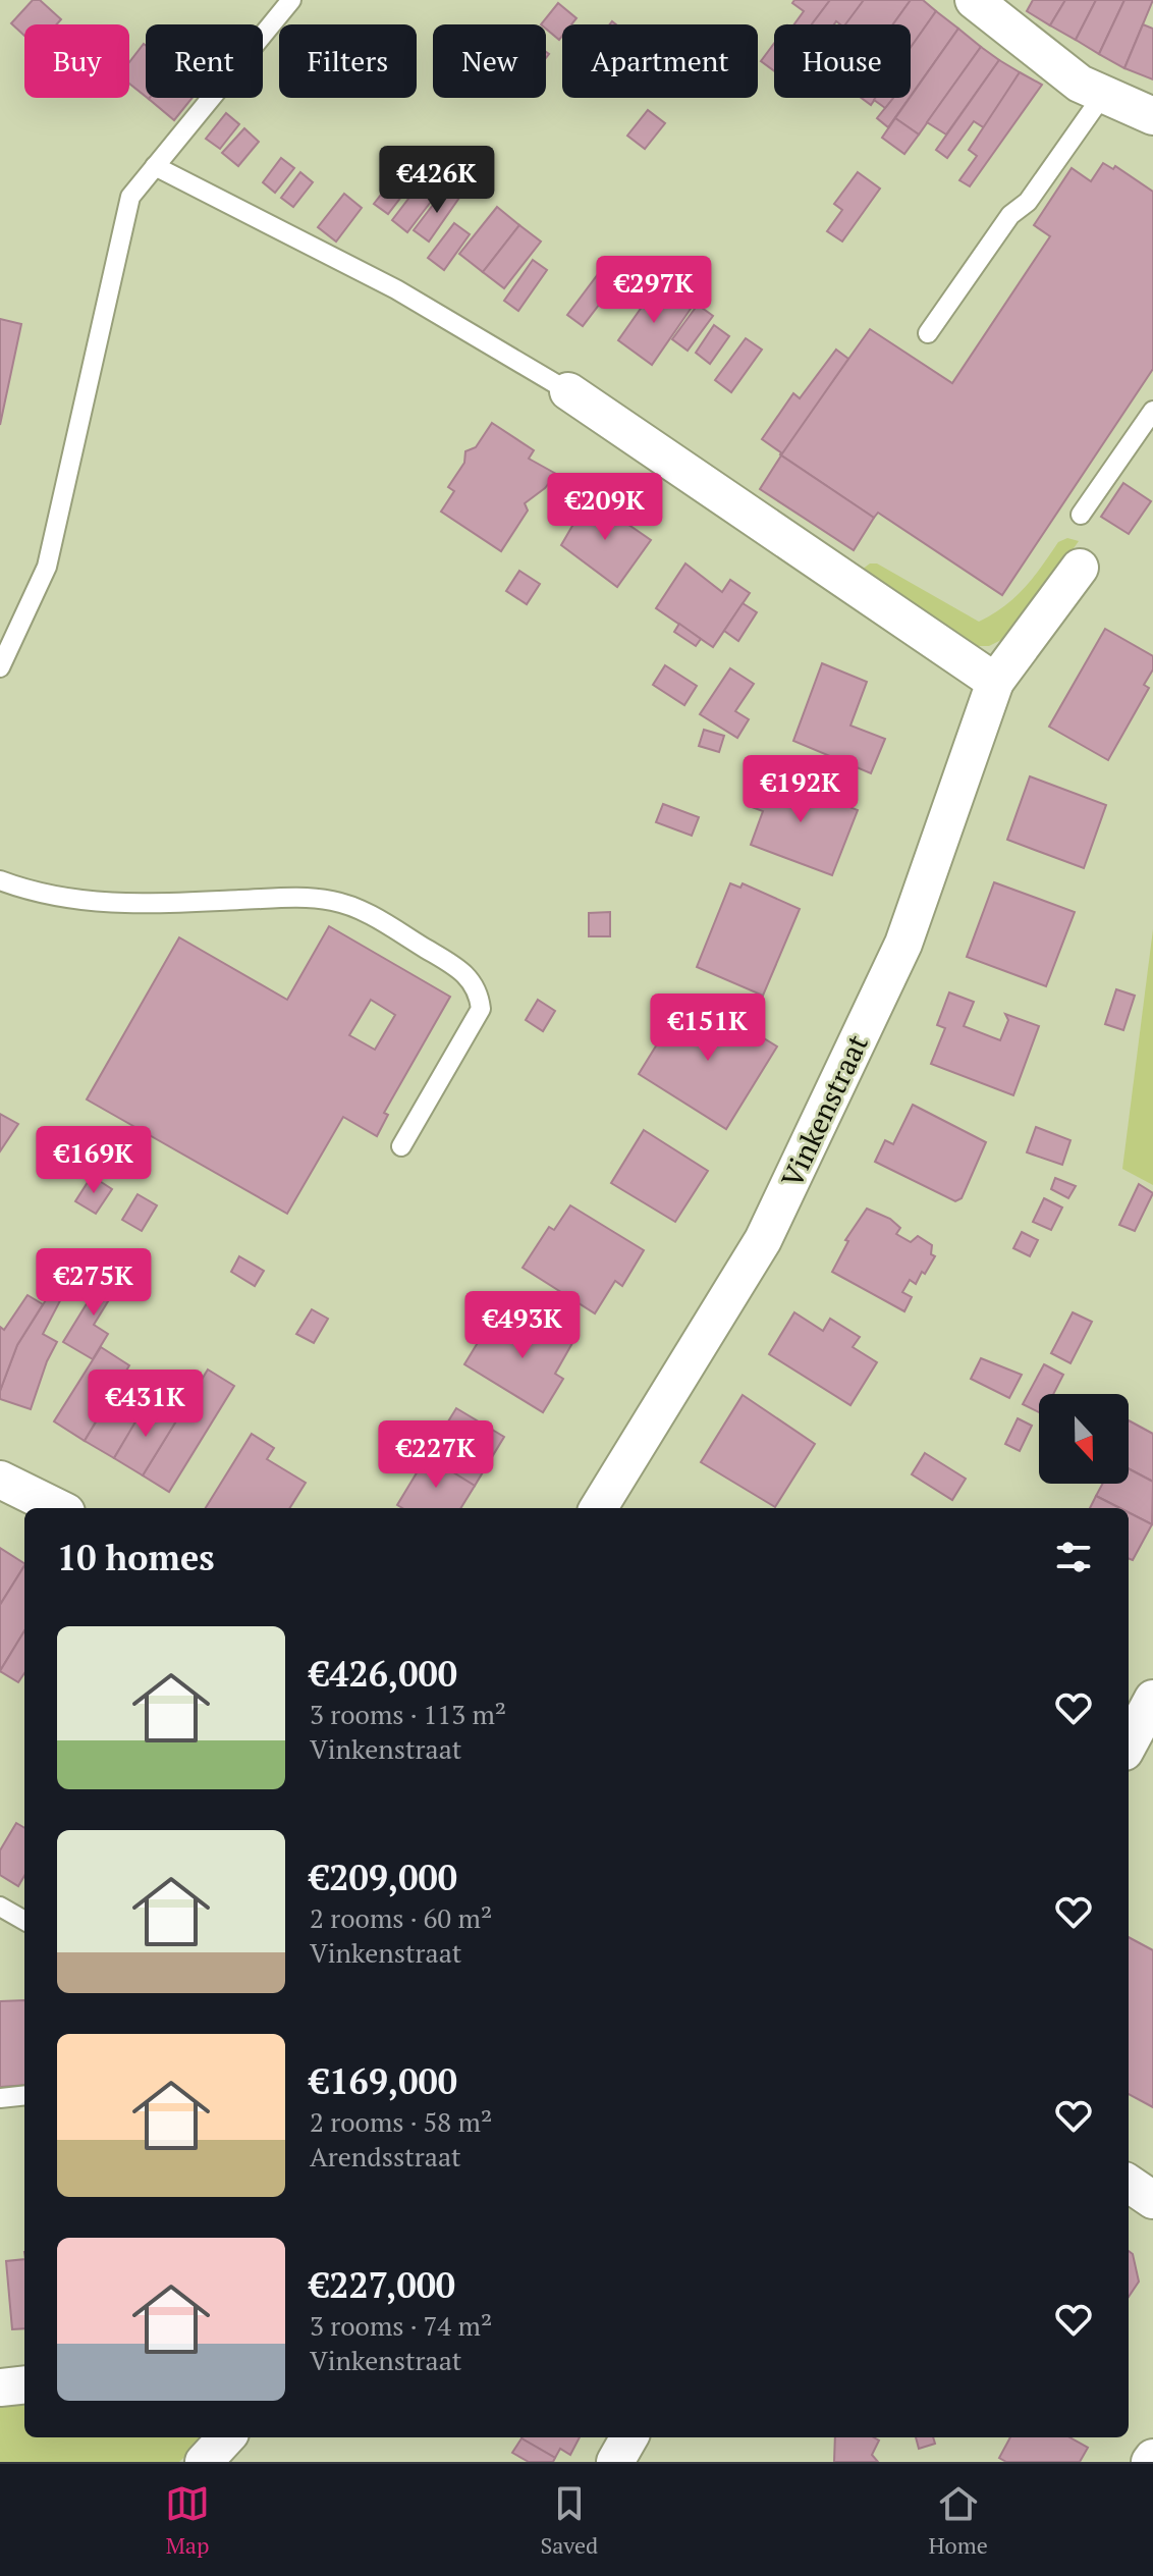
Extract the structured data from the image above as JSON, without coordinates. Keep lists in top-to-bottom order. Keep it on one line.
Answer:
{"streets":{"street":["Vinkenstraat"]},"north":"bottom","page":{"chip":["Buy","Rent","Filters","New","Apartment","House"],"price":["€426K","€297K","€209K","€192K","€151K","€169K","€275K","€493K","€431K","€227K"],"heading":"10 homes","list":[{"name":"€426,000","note":"3 rooms · 113 m² · Vinkenstraat"},{"name":"€209,000","note":"2 rooms · 60 m² · Vinkenstraat"},{"name":"€169,000","note":"2 rooms · 58 m² · Arendsstraat"},{"name":"€227,000","note":"3 rooms · 74 m² · Vinkenstraat"}],"tabs":["Map","Saved","Home"]}}
